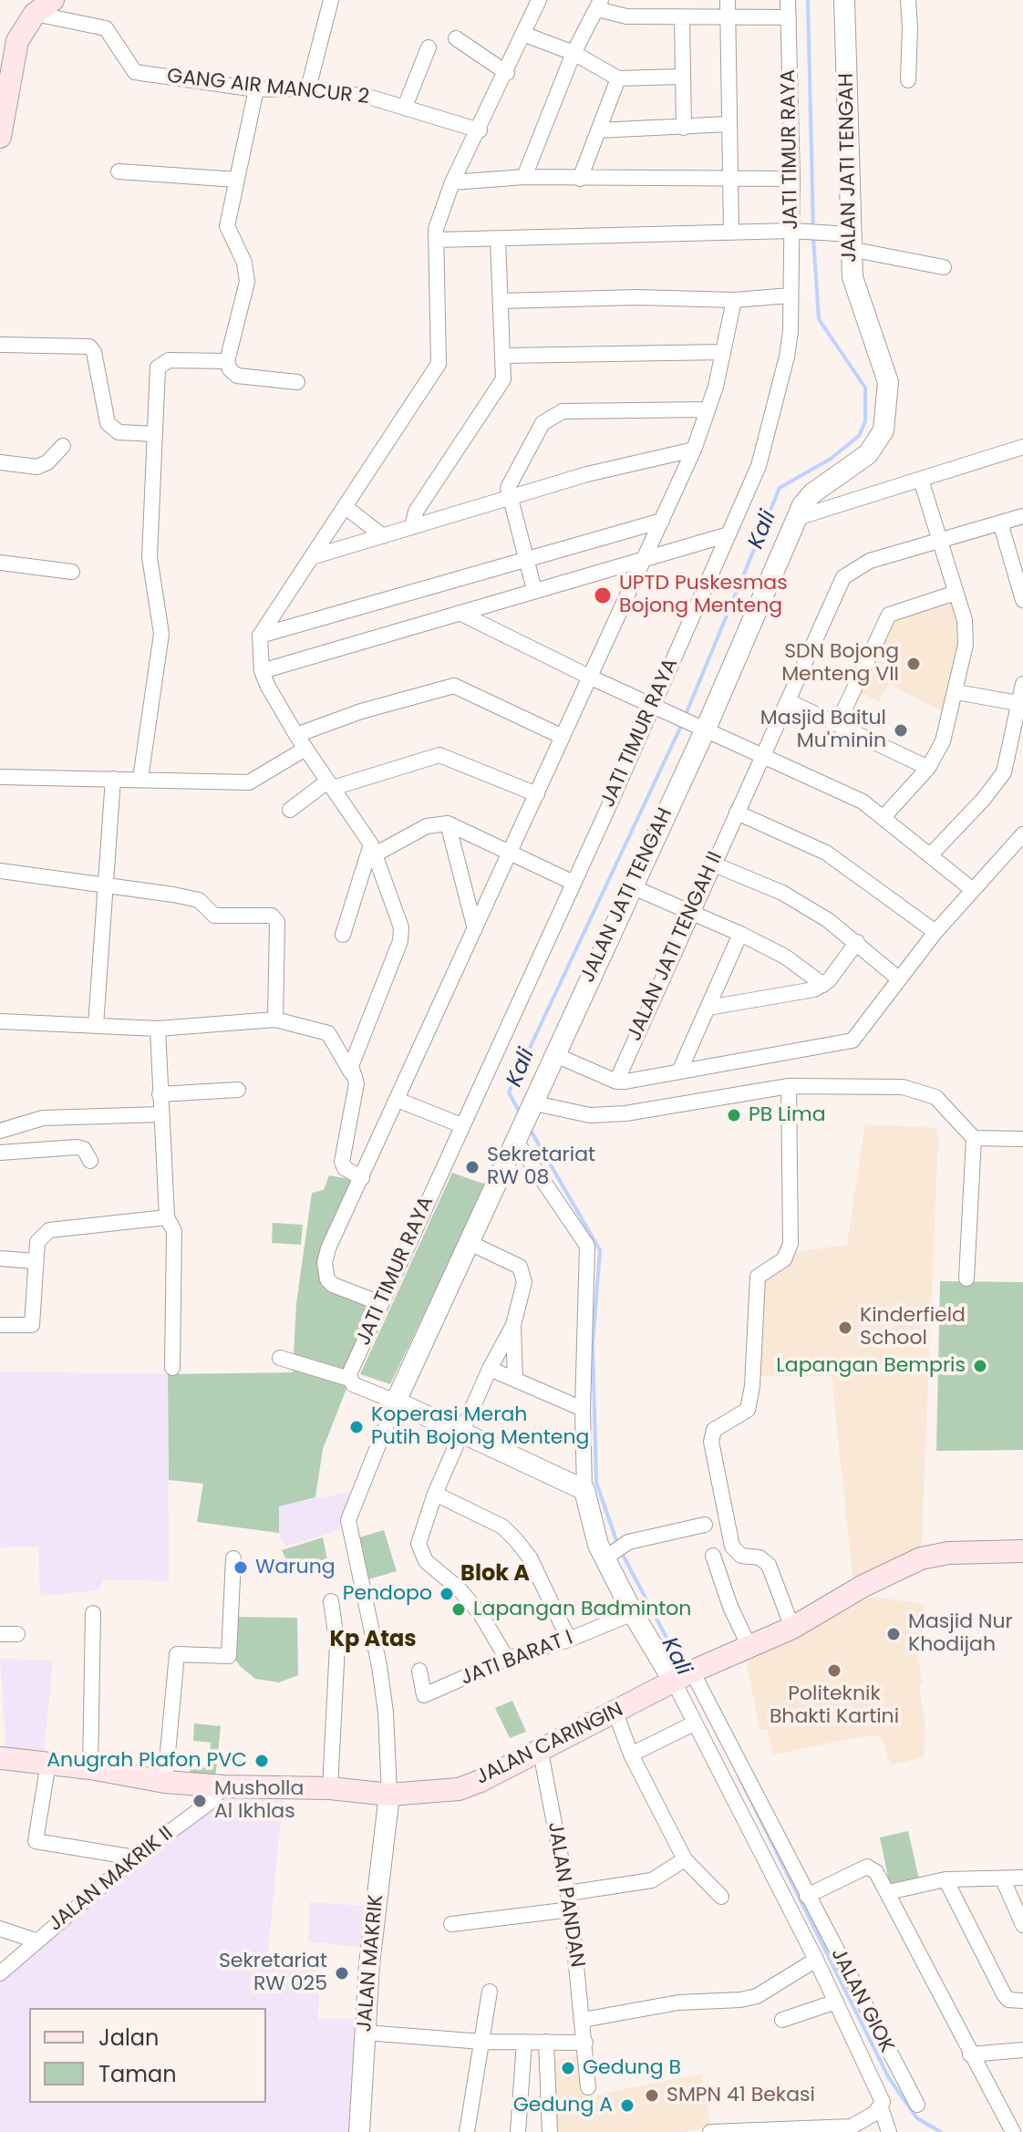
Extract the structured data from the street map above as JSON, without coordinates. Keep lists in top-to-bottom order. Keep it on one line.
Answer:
{"streets":{"main road":["JALAN CARINGIN"],"street":["GANG AIR MANCUR 2","JATI TIMUR RAYA","JALAN JATI TENGAH","JALAN JATI TENGAH II","JATI BARAT I","JALAN MAKRIK II","JALAN PANDAN","JALAN MAKRIK","JALAN GIOK"]},"crossings":[["JALAN CARINGIN","JALAN MAKRIK II"],["JALAN CARINGIN","JALAN PANDAN"],["JALAN CARINGIN","JALAN MAKRIK"],["JALAN CARINGIN","JALAN GIOK"]],"districts":["Blok A","Kp Atas"],"water":["Kali"],"places":["UPTD Puskesmas Bojong Menteng","SDN Bojong Menteng VII","Masjid Baitul Mu'minin","PB Lima","Sekretariat RW 08","Kinderfield School","Lapangan Bempris","Koperasi Merah Putih Bojong Menteng","Warung","Pendopo","Lapangan Badminton","Masjid Nur Khodijah","Politeknik Bhakti Kartini","Anugrah Plafon PVC","Musholla Al Ikhlas","Sekretariat RW 025","Gedung B","SMPN 41 Bekasi","Gedung A"],"legend":["Jalan","Taman"]}
